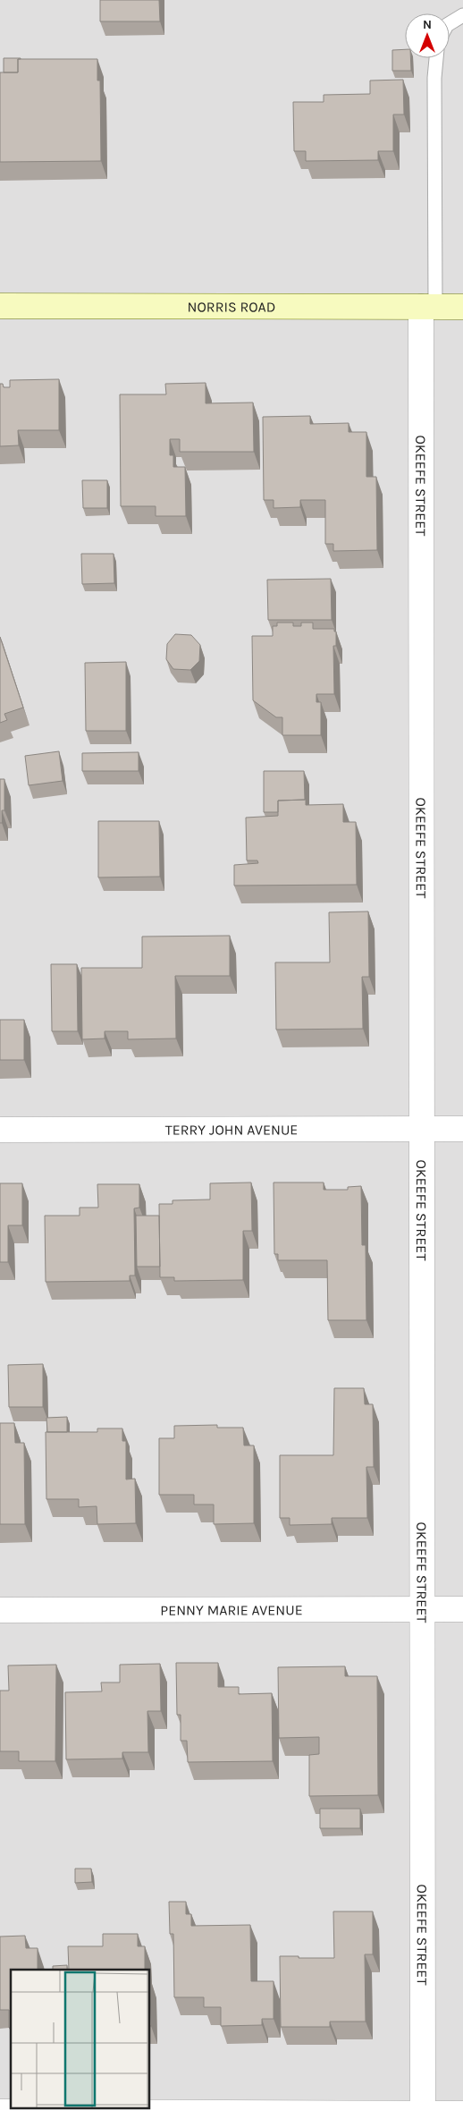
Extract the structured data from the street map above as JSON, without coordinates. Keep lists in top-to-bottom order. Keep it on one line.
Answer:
{"streets":{"street":["NORRIS ROAD","OKEEFE STREET","TERRY JOHN AVENUE","PENNY MARIE AVENUE"]},"crossings":[["NORRIS ROAD","OKEEFE STREET"],["OKEEFE STREET","TERRY JOHN AVENUE"],["OKEEFE STREET","PENNY MARIE AVENUE"]],"north":"top"}
